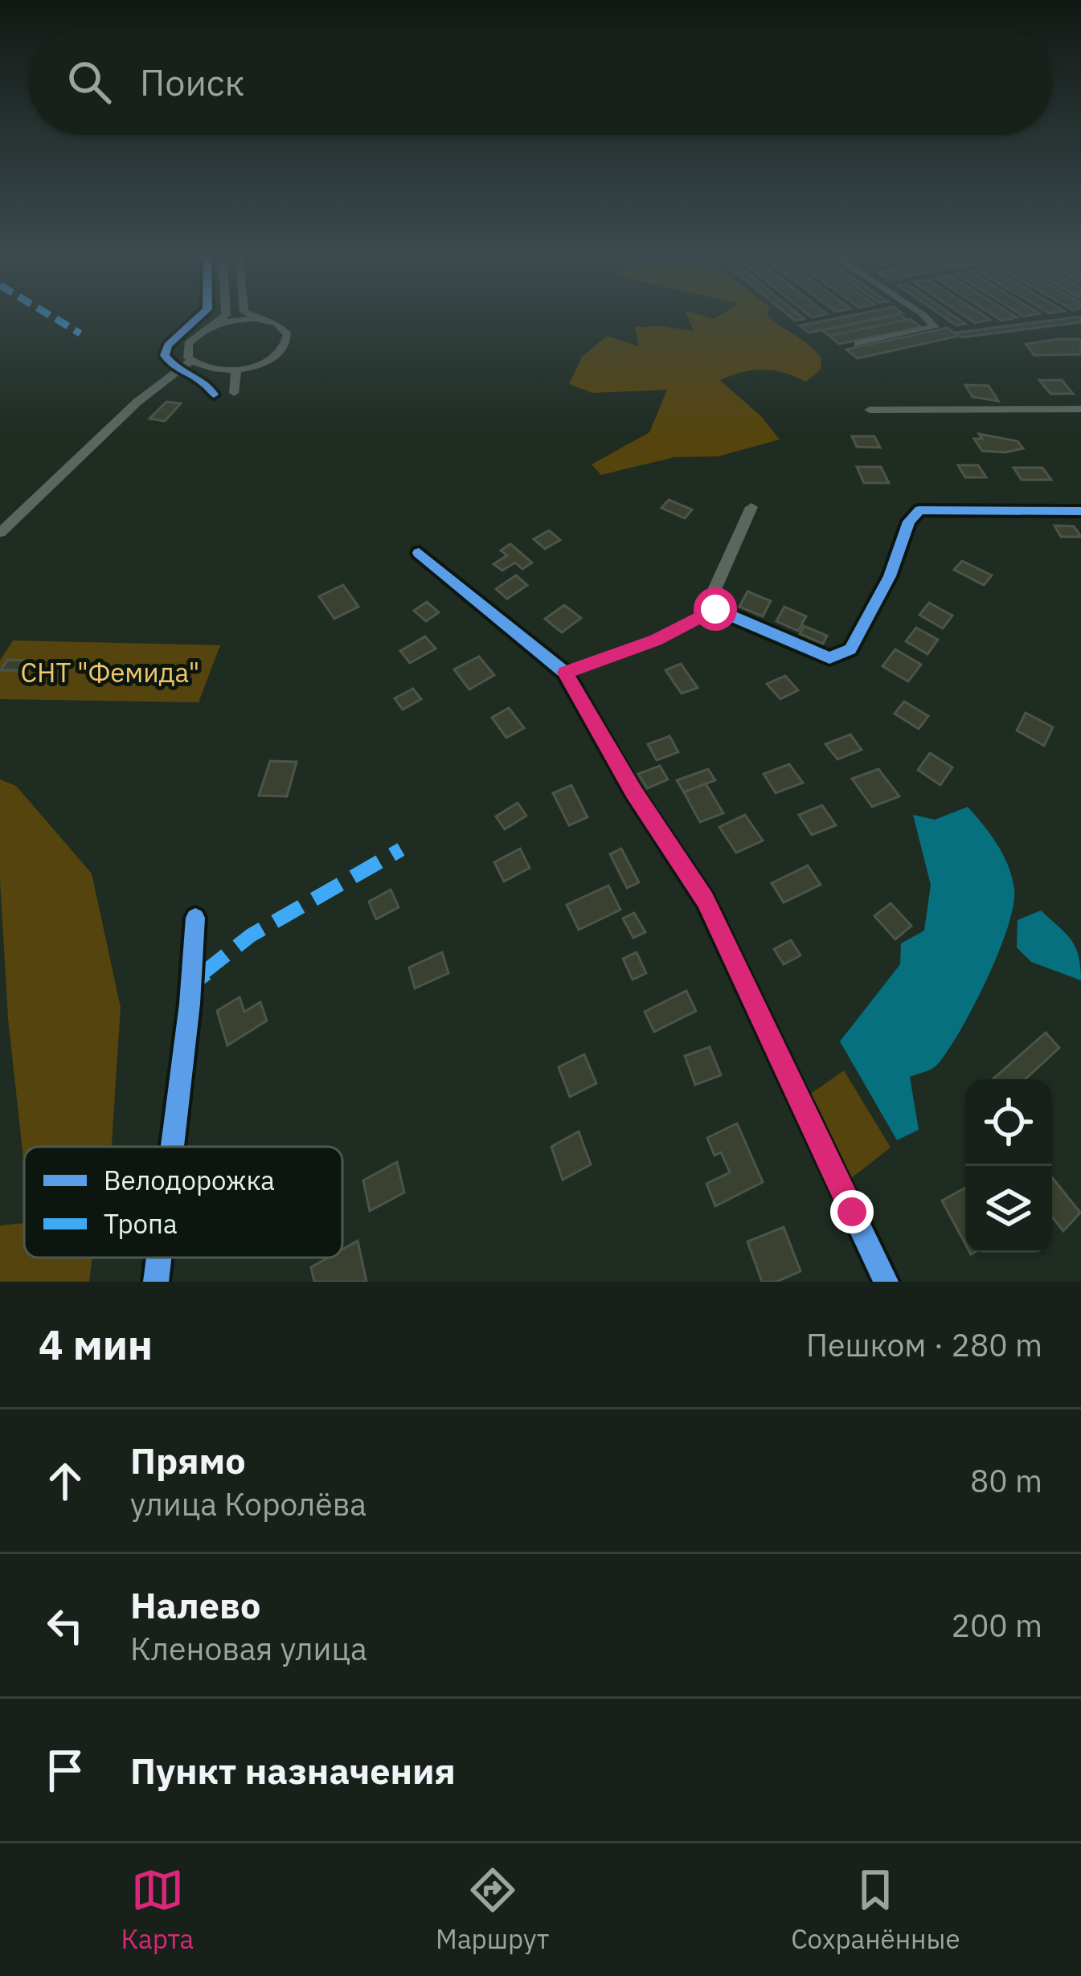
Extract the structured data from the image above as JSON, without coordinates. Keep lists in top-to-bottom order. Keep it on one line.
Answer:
{"parks":["СНТ \"Фемида\""],"legend":["Велодорожка","Тропа"],"page":{"search":"Поиск","heading":["4 мин","Пешком · 280 m"],"list":[["Прямо","улица Королёва","80 m"],["Налево","Кленовая улица","200 m"],"Пункт назначения"],"nav":["Карта","Маршрут","Сохранённые"]}}
